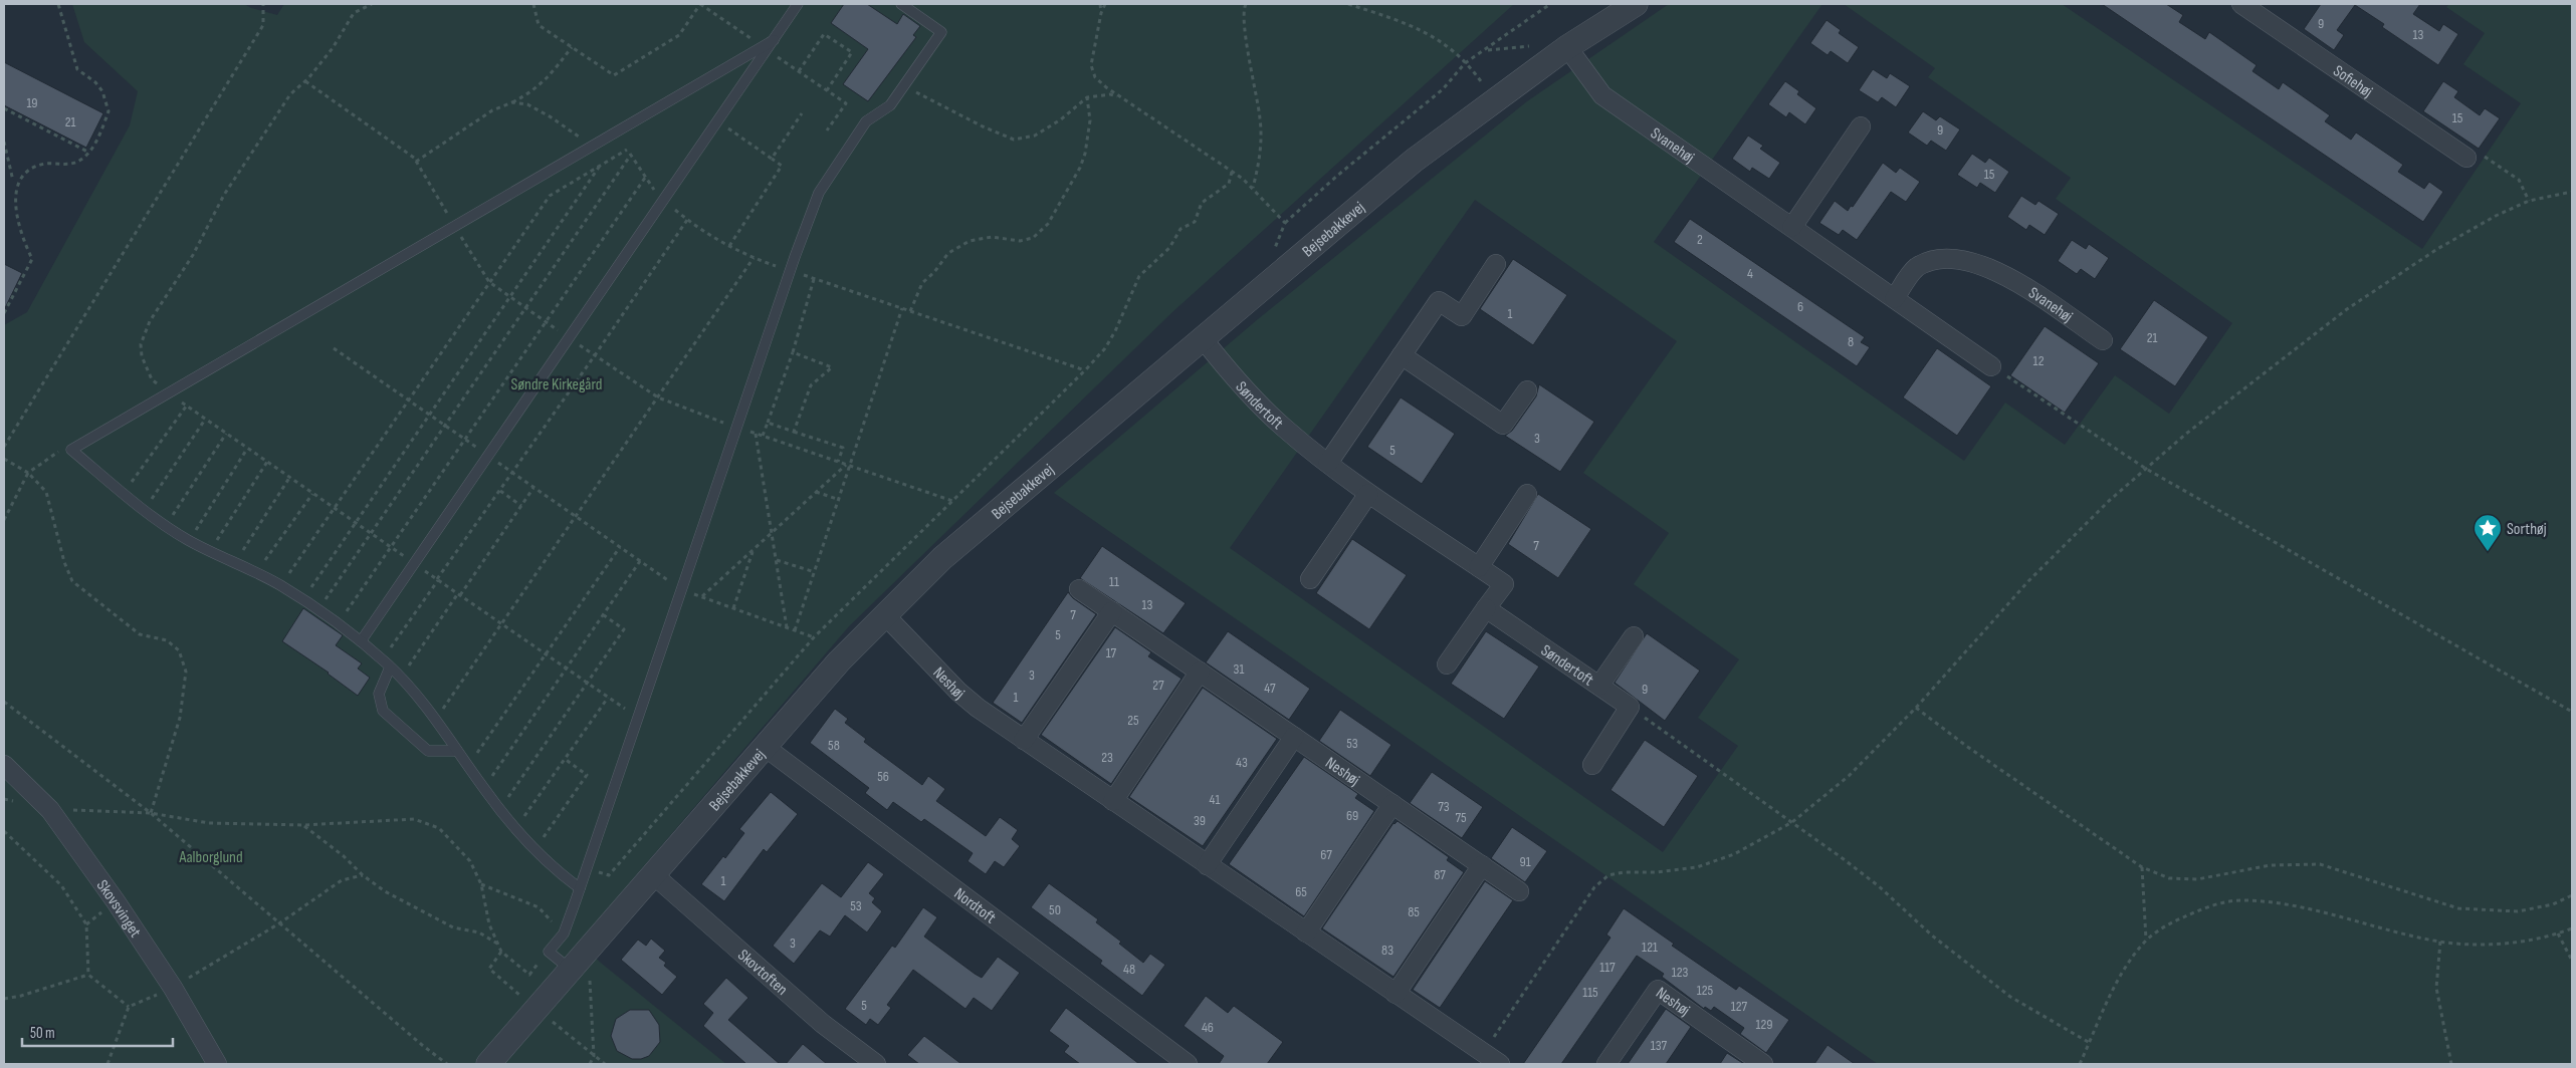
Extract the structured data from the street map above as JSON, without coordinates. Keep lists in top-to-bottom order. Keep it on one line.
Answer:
{"streets":{"street":["Sofiehøj","Svanehøj","Bejsebakkevej","Søndertoft","Neshøj","Nordtoft","Skovsvinget","Skovtoften"]},"crossings":[["Svanehøj","Bejsebakkevej"],["Bejsebakkevej","Søndertoft"],["Bejsebakkevej","Neshøj"],["Bejsebakkevej","Nordtoft"],["Bejsebakkevej","Skovtoften"]],"parks":["Søndre Kirkegård","Aalborglund"],"places":{"place":["Sorthøj"]},"house_numbers":["9","13","19","15","21","9","15","2","4","6","1","21","8","12","3","5","7","11","13","7","5","17","31","3","27","47","9","1","25","53","58","23","43","56","41","73","69","75","39","67","91","87","1","65","53","50","85","3","121","83","117","48","123","125","115","5","127","129","46","137"],"scale_bar":"50 m"}
